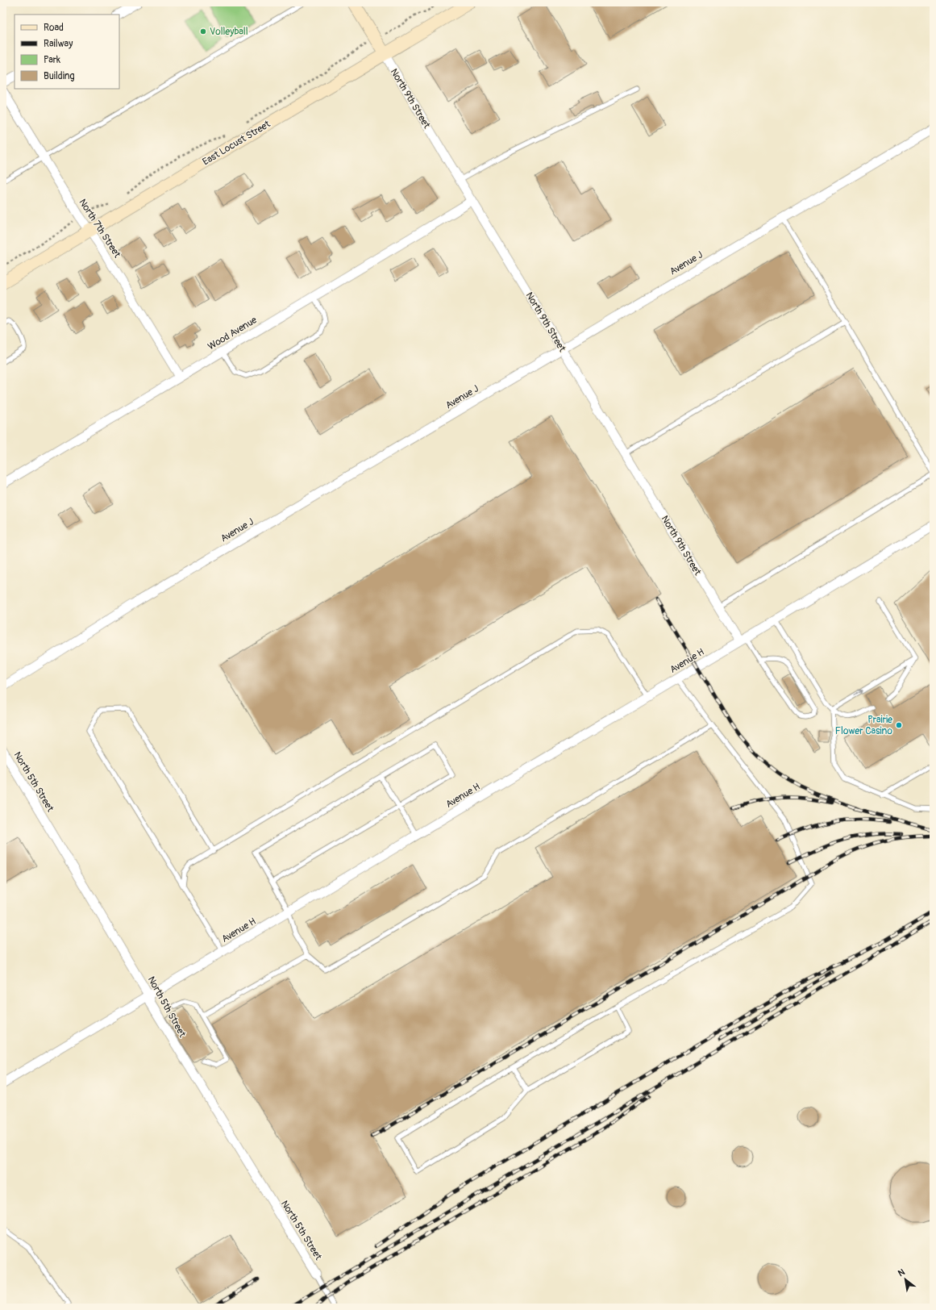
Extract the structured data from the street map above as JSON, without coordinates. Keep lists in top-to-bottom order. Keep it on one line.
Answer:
{"streets":{"main road":["North 9th Street","East Locust Street"],"street":["North 7th Street","Avenue J","Wood Avenue","Avenue H","North 5th Street"]},"crossings":[["North 9th Street","East Locust Street"],["North 9th Street","Avenue J"],["North 9th Street","Wood Avenue"],["North 9th Street","Avenue H"],["East Locust Street","North 7th Street"],["North 7th Street","Wood Avenue"],["Avenue H","North 5th Street"]],"places":["Volleyball","Prairie Flower Casino"],"legend":["Road","Railway","Park","Building"],"north":"top left"}
